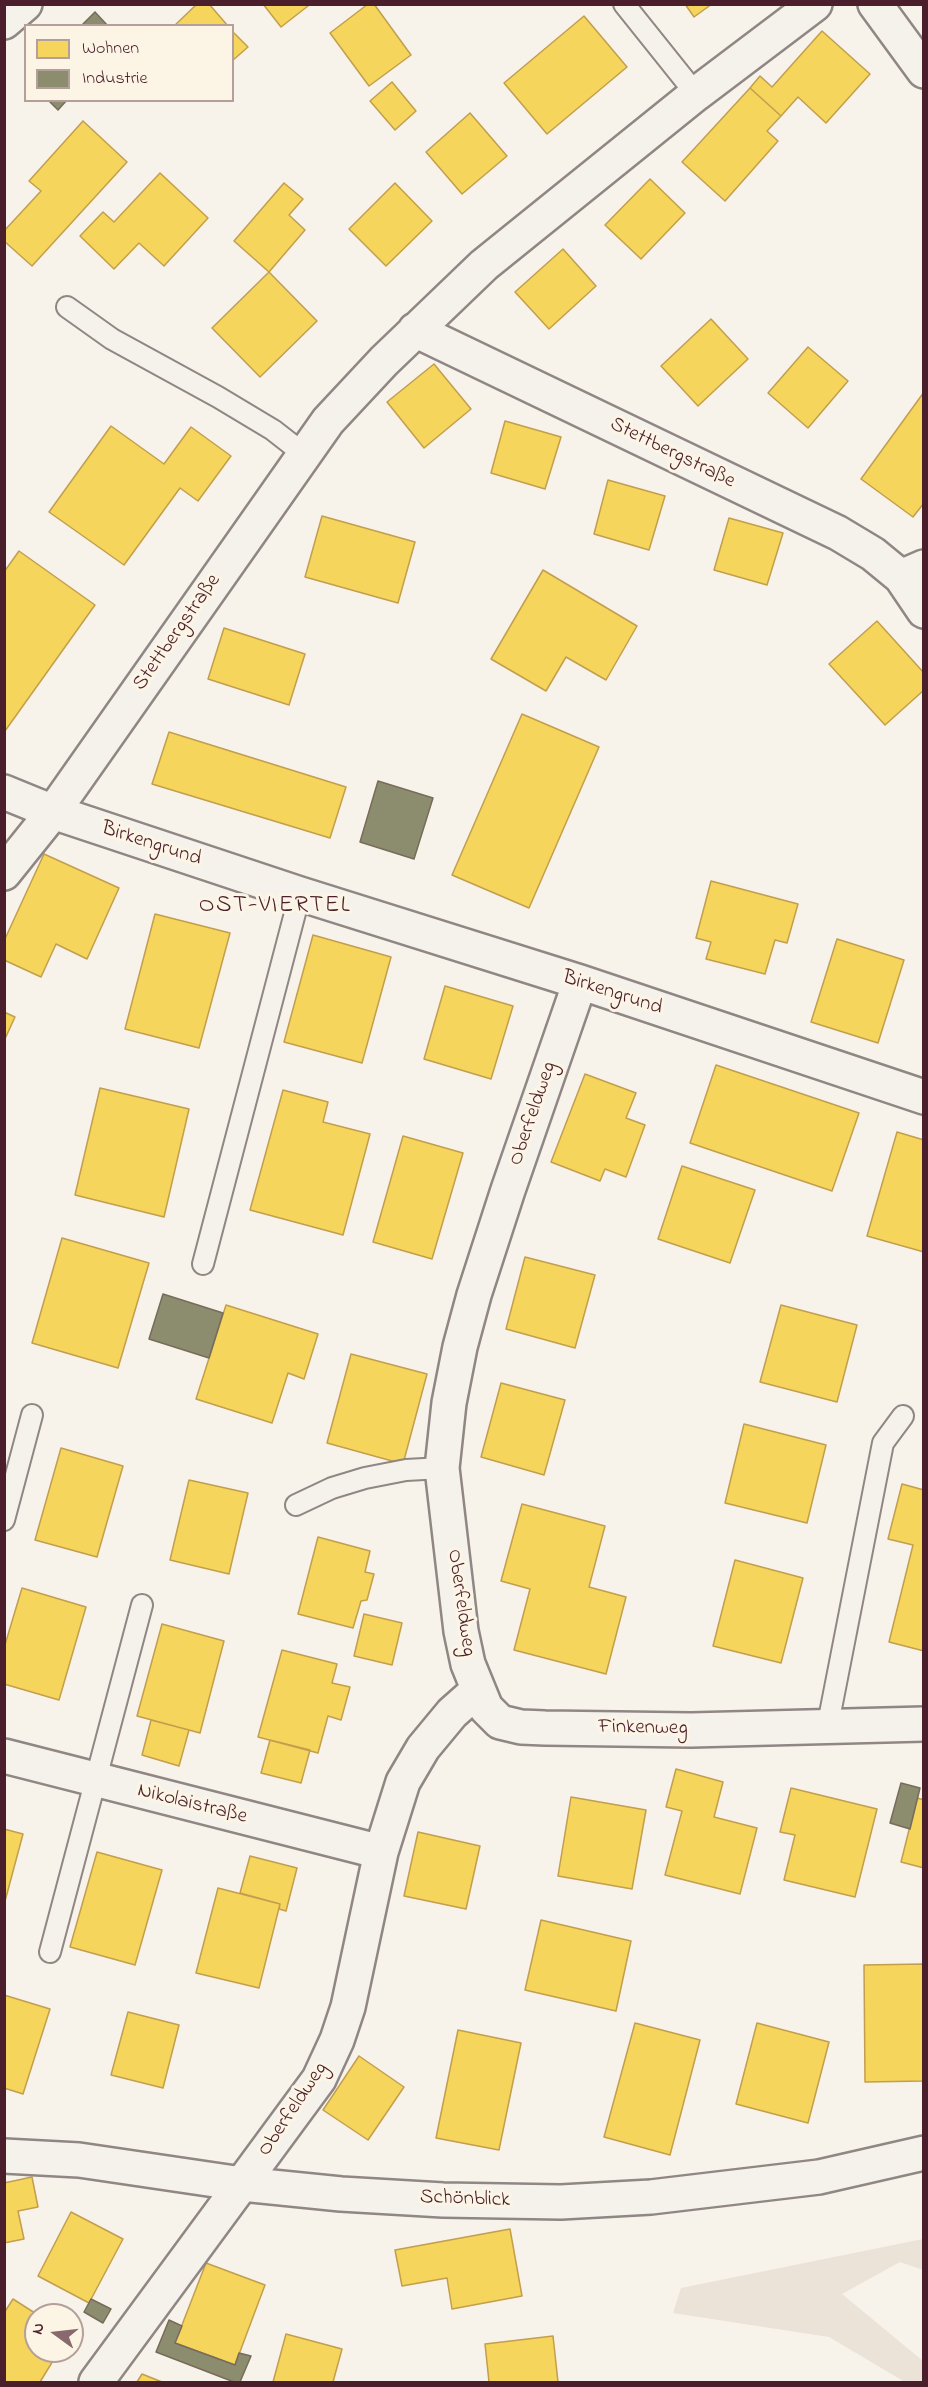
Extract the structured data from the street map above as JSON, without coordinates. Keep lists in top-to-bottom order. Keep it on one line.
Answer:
{"streets":{"street":["Stettbergstraße","Birkengrund","Oberfeldweg","Finkenweg","Nikolaistraße","Schönblick"]},"crossings":[["Stettbergstraße","Birkengrund"],["Birkengrund","Oberfeldweg"],["Oberfeldweg","Finkenweg"],["Oberfeldweg","Nikolaistraße"],["Oberfeldweg","Schönblick"]],"districts":["OST-VIERTEL"],"legend":["Wohnen","Industrie"],"north":"left"}
